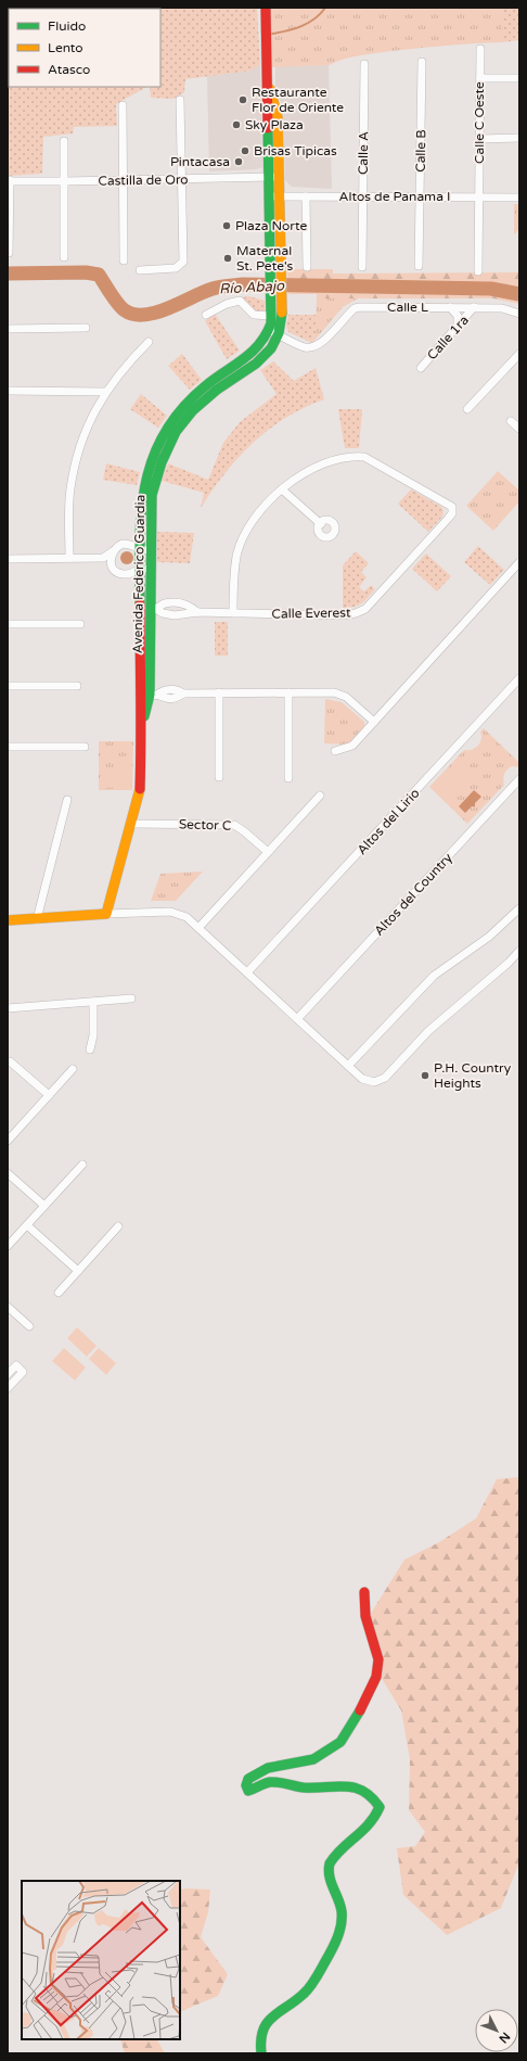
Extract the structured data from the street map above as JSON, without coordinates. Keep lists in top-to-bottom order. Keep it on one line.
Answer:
{"streets":{"street":["Calle C Oeste","Calle B","Calle A","Castilla de Oro","Altos de Panama I","Calle L","Calle 1ra","Avenida Federico Guardia","Calle Everest","Altos del Lirio","Sector C","Altos del Country"]},"crossings":[["Calle C Oeste","Altos de Panama I"],["Calle B","Altos de Panama I"],["Calle A","Altos de Panama I"],["Castilla de Oro","Avenida Federico Guardia"],["Altos de Panama I","Avenida Federico Guardia"],["Calle L","Calle 1ra"],["Calle L","Avenida Federico Guardia"],["Avenida Federico Guardia","Calle Everest"],["Avenida Federico Guardia","Sector C"]],"water":["Río Abajo"],"places":["Restaurante Flor de Oriente","Sky Plaza","Brisas Tipicas","Pintacasa","Plaza Norte","Maternal St. Pete's","P.H. Country Heights"],"legend":["Fluido","Lento","Atasco"],"north":"bottom right"}
